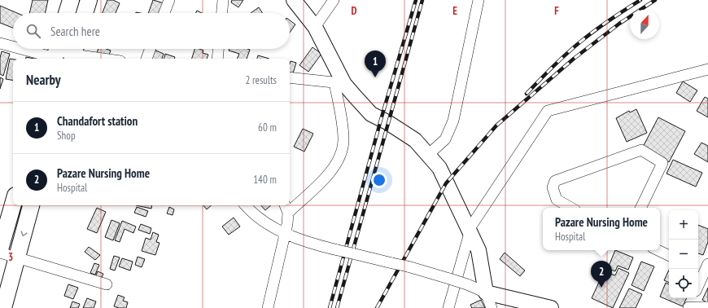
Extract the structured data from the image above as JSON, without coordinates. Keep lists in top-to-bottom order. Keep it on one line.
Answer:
{"north":"top","page":{"search":"Search here","pins":["1","2"],"heading":["Nearby","2 results"],"list":[{"mark":"1","name":"Chandafort station","note":"Shop","value":"60 m"},{"mark":"2","name":"Pazare Nursing Home","note":"Hospital","value":"140 m"}],"popup":["Pazare Nursing Home","Hospital"],"map_buttons":["+","−"]},"grid":{"columns":["D","E","F"],"rows":["3"]}}
